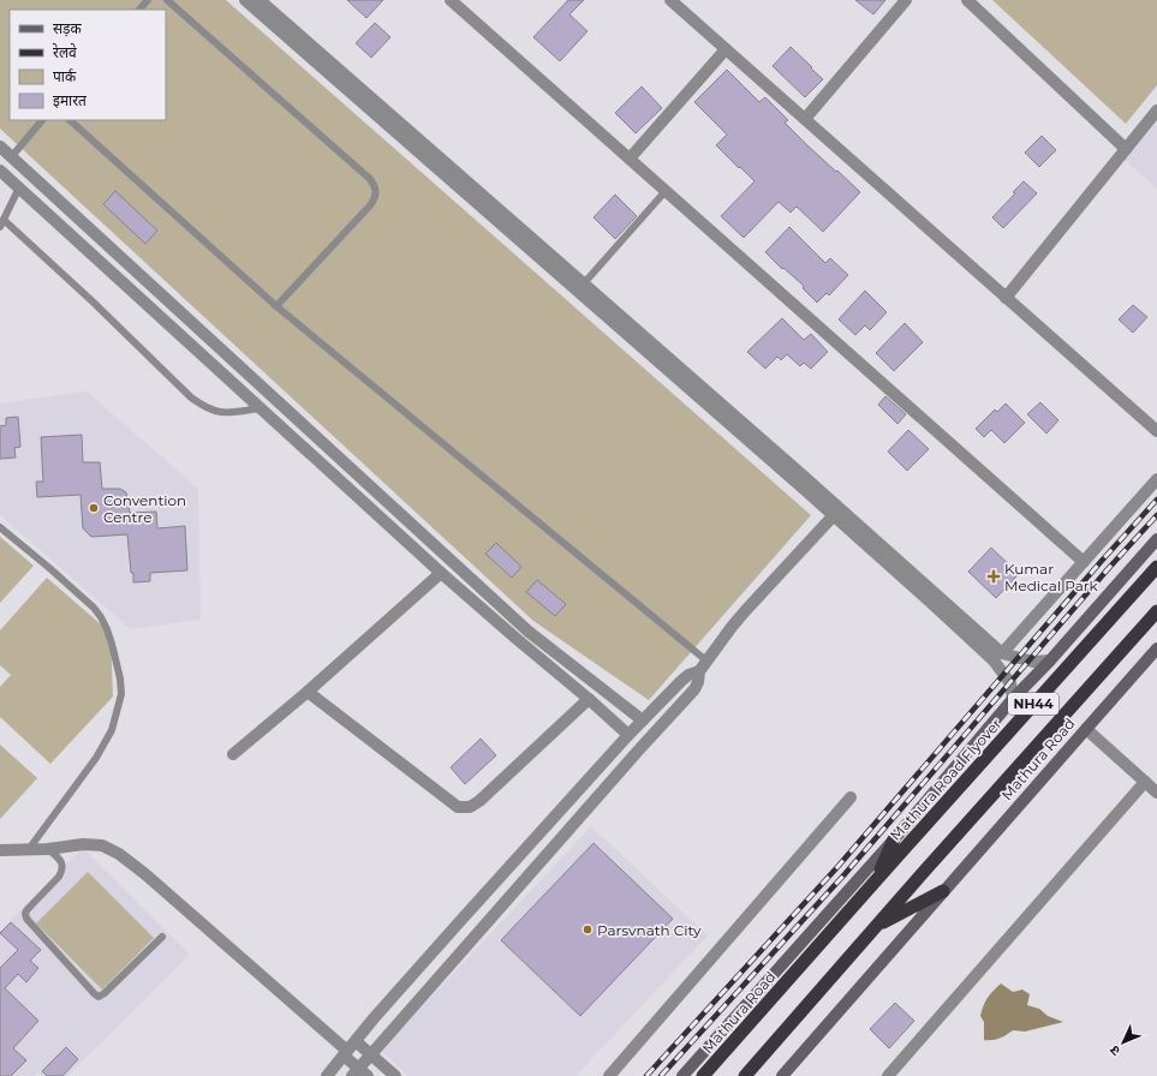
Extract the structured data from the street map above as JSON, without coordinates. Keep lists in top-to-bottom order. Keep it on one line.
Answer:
{"streets":{"highway":["NH44","Mathura Road","Mathura Road Flyover"]},"crossings":[["Mathura Road","Mathura Road Flyover"]],"places":{"other":["Convention Centre","Parsvnath City"],"health":["Kumar Medical Park"]},"legend":["सड़क","रेलवे","पार्क","इमारत"],"north":"bottom left"}
